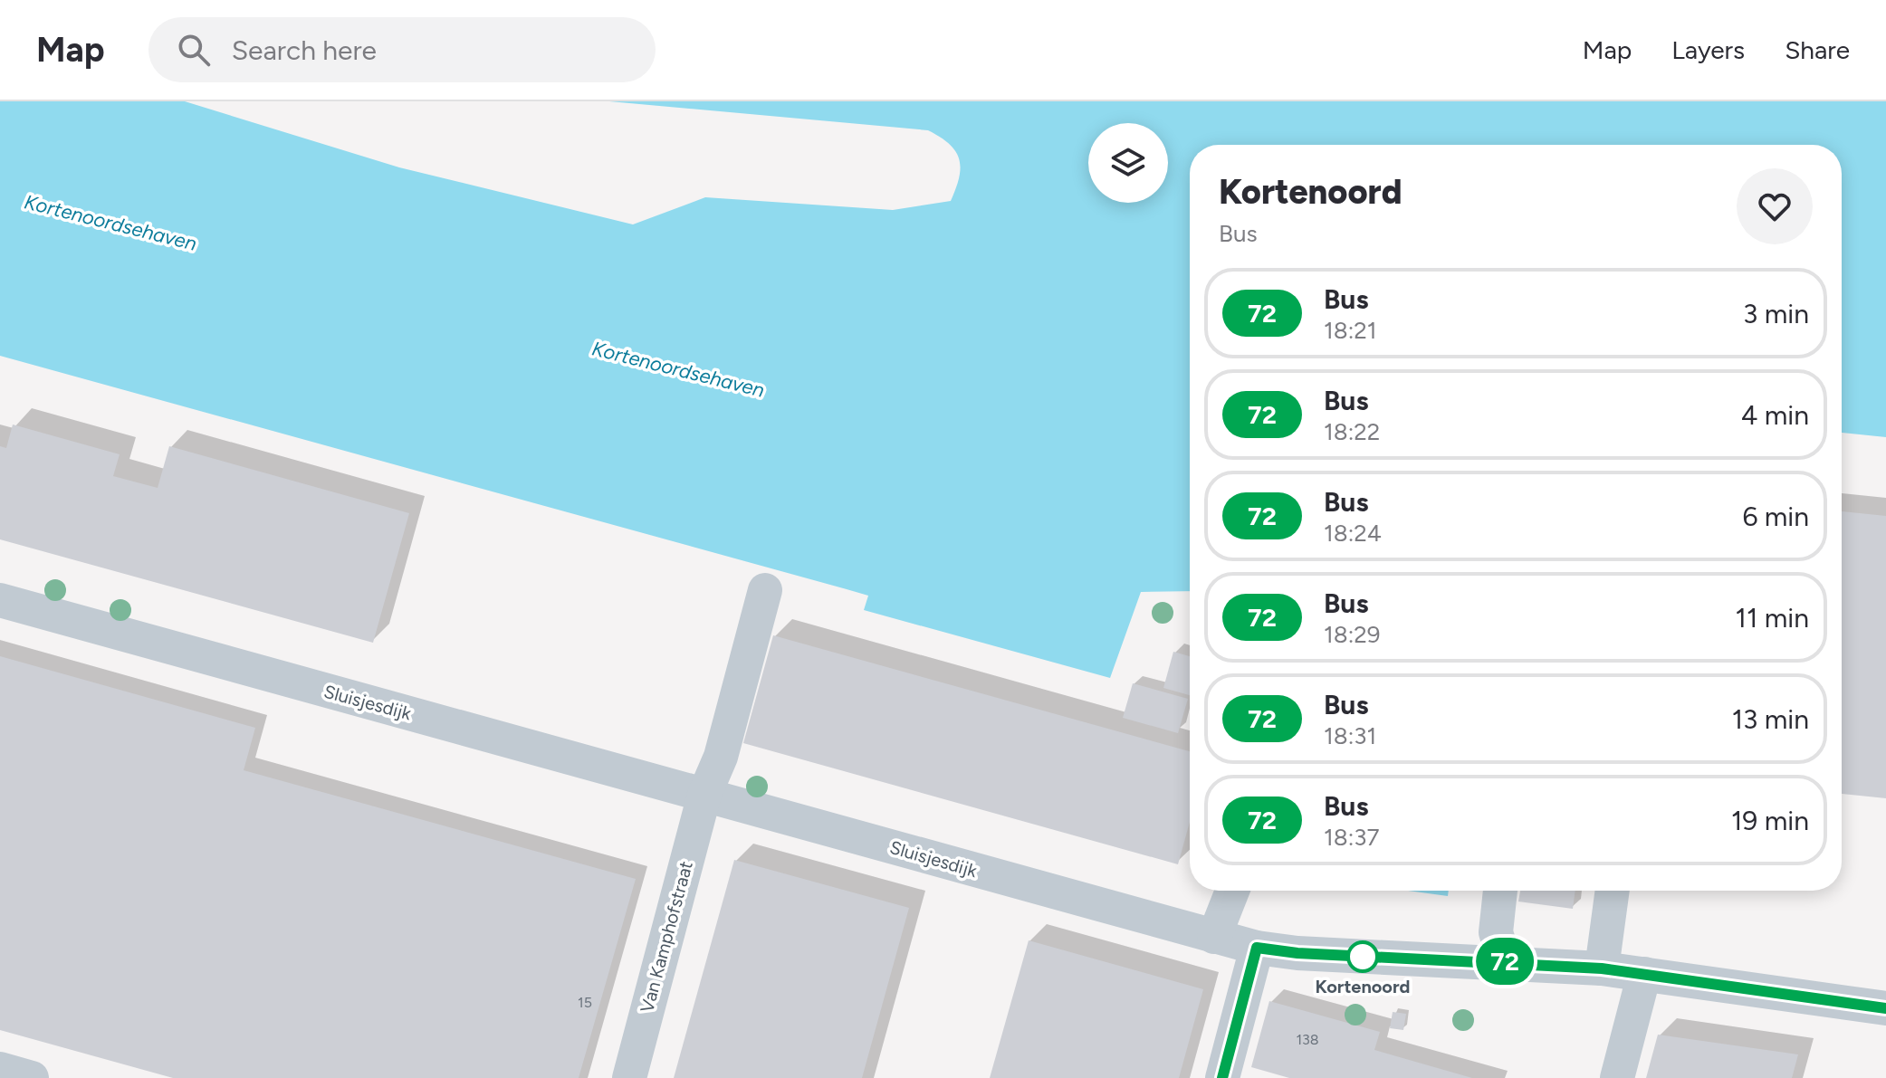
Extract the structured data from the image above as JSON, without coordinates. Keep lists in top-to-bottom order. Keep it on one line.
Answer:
{"streets":{"street":["Sluisjesdijk","Van Kamphofstraat"]},"crossings":[["Sluisjesdijk","Van Kamphofstraat"]],"water":["Kortenoordsehaven"],"places":["Kortenoord"],"lines":["bus line 72"],"house_numbers":["15","138"],"page":{"header":"Map","search":"Search here","nav":["Map","Layers","Share"],"on_map":"72","heading":["Kortenoord","Bus"],"list":[{"mark":"72","name":"Bus","note":"18:21","value":"3 min"},{"mark":"72","name":"Bus","note":"18:22","value":"4 min"},{"mark":"72","name":"Bus","note":"18:24","value":"6 min"},{"mark":"72","name":"Bus","note":"18:29","value":"11 min"},{"mark":"72","name":"Bus","note":"18:31","value":"13 min"},{"mark":"72","name":"Bus","note":"18:37","value":"19 min"}]}}
